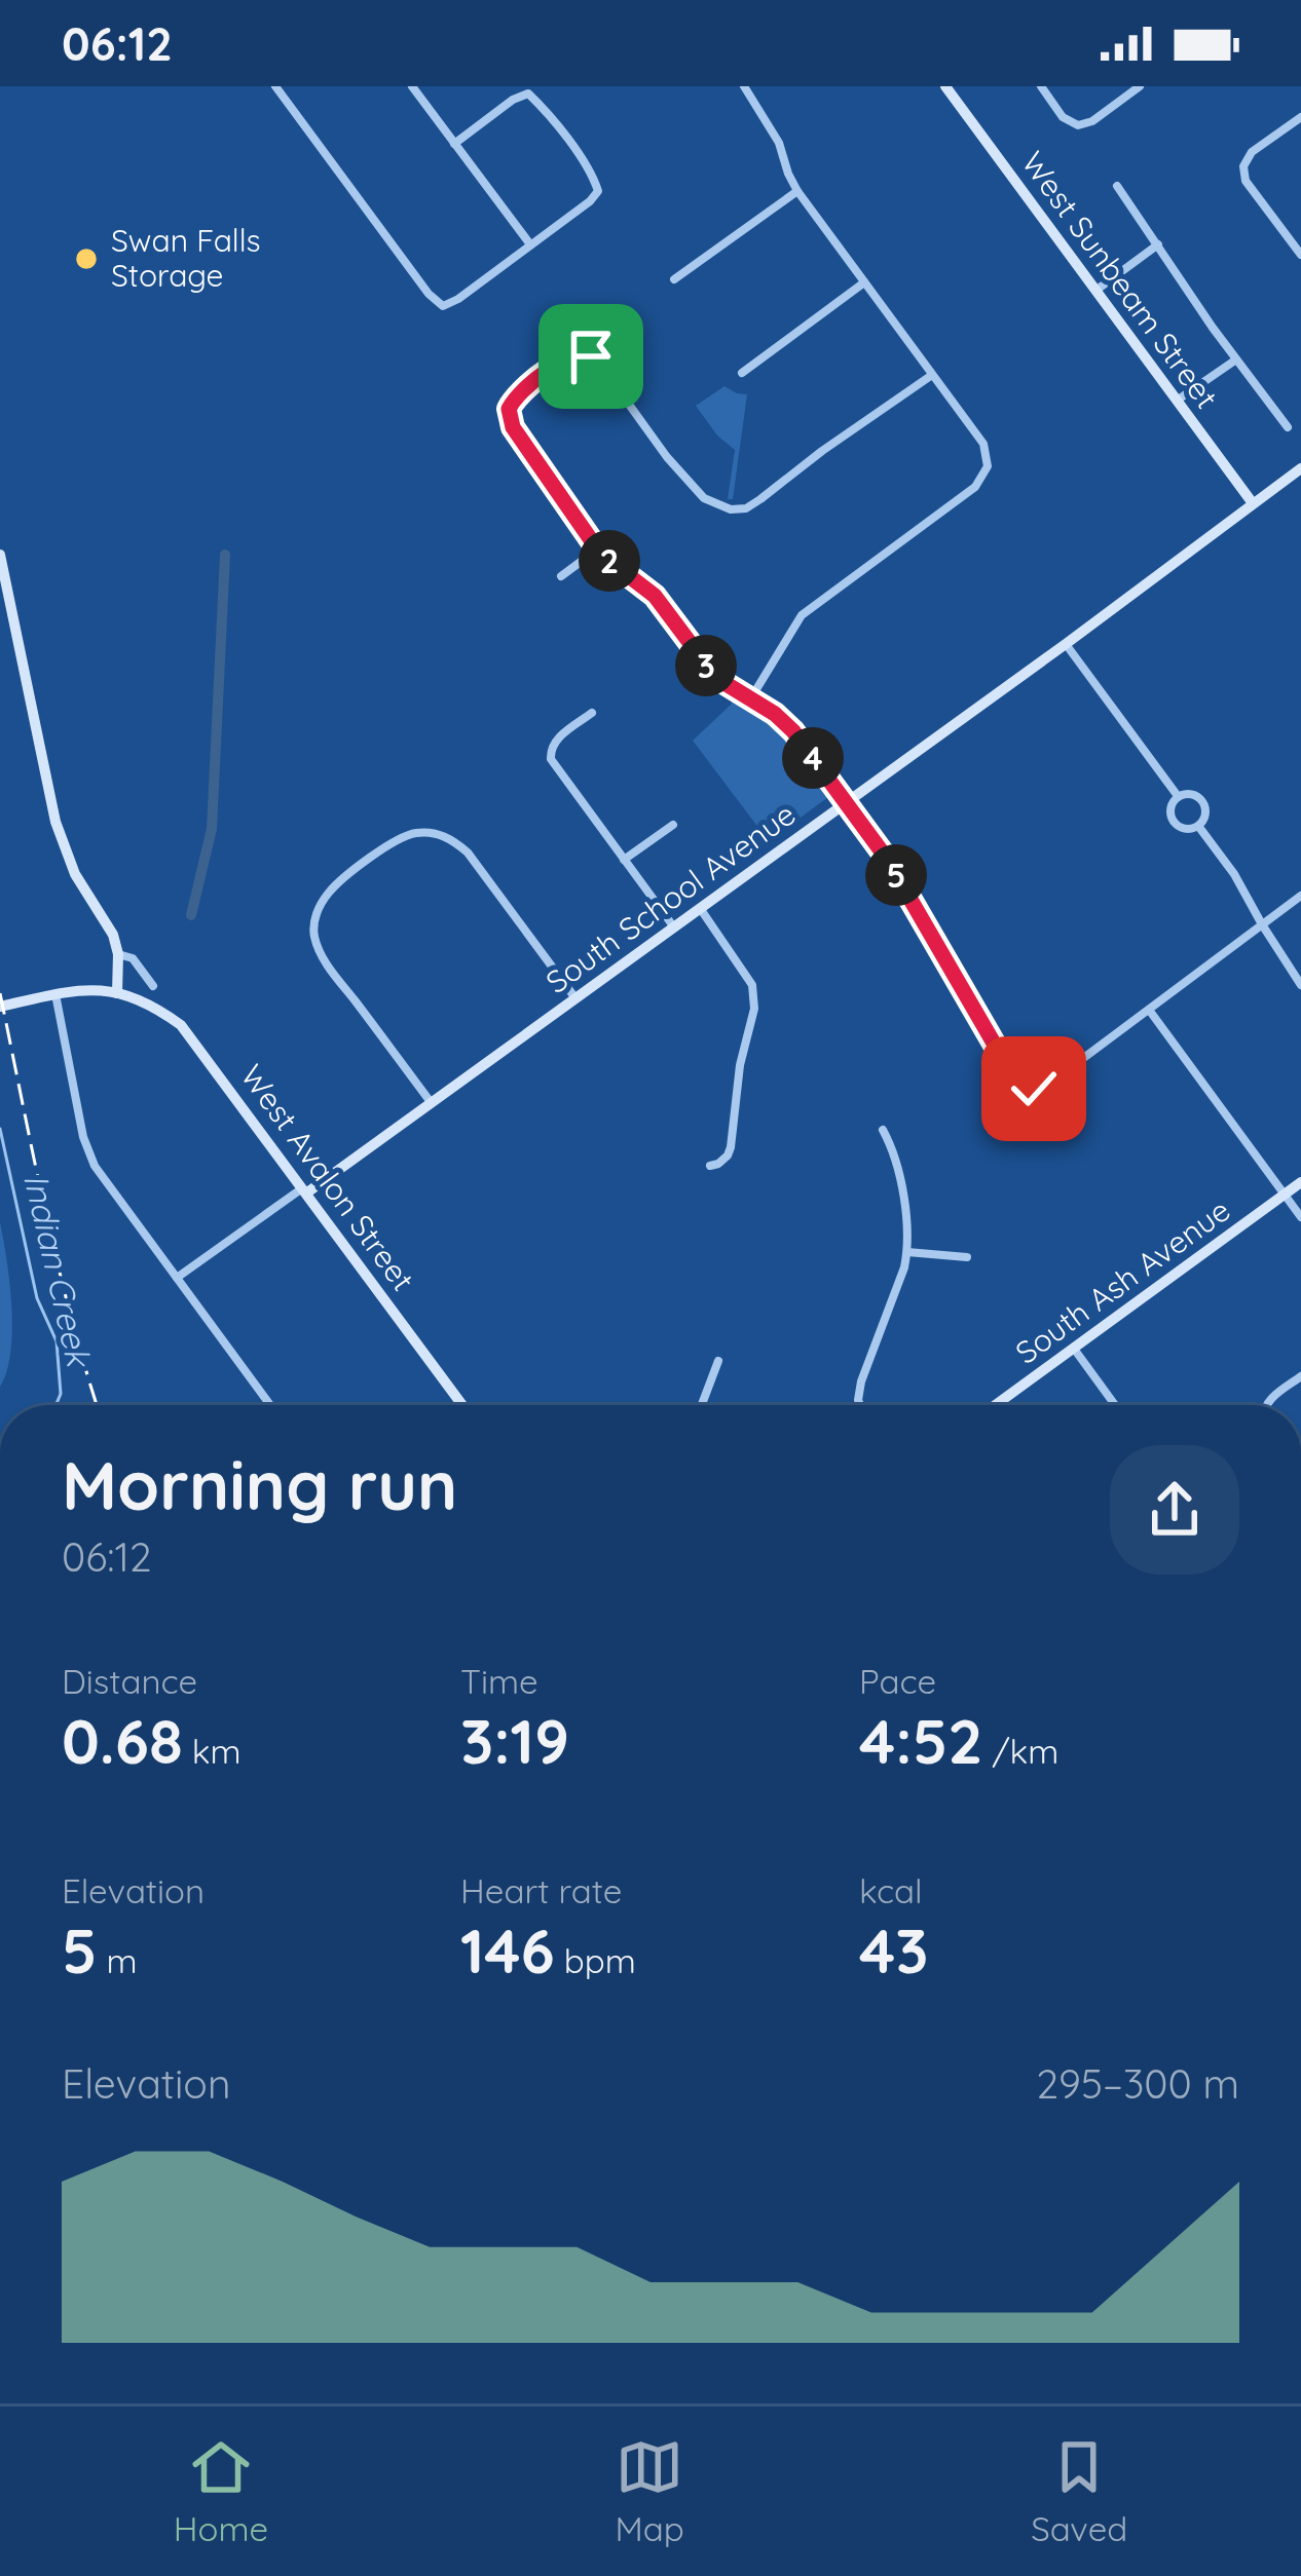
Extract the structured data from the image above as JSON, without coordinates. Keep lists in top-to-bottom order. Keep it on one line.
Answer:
{"streets":{"street":["West Sunbeam Street","South School Avenue","West Avalon Street","South Ash Avenue"]},"crossings":[["West Sunbeam Street","South School Avenue"],["South School Avenue","West Avalon Street"]],"water":["Indian Creek"],"places":["Swan Falls Storage"],"page":{"status":"06:12","pins":["2","3","4","5"],"heading":["Morning run","06:12"],"stats":[["Distance","0.68 km"],["Time","3:19"],["Pace","4:52 /km"],["Elevation","5 m"],["Heart rate","146 bpm"],["kcal","43"]],"chart":["Elevation","295–300 m"],"tabs":["Home","Map","Saved"]}}
